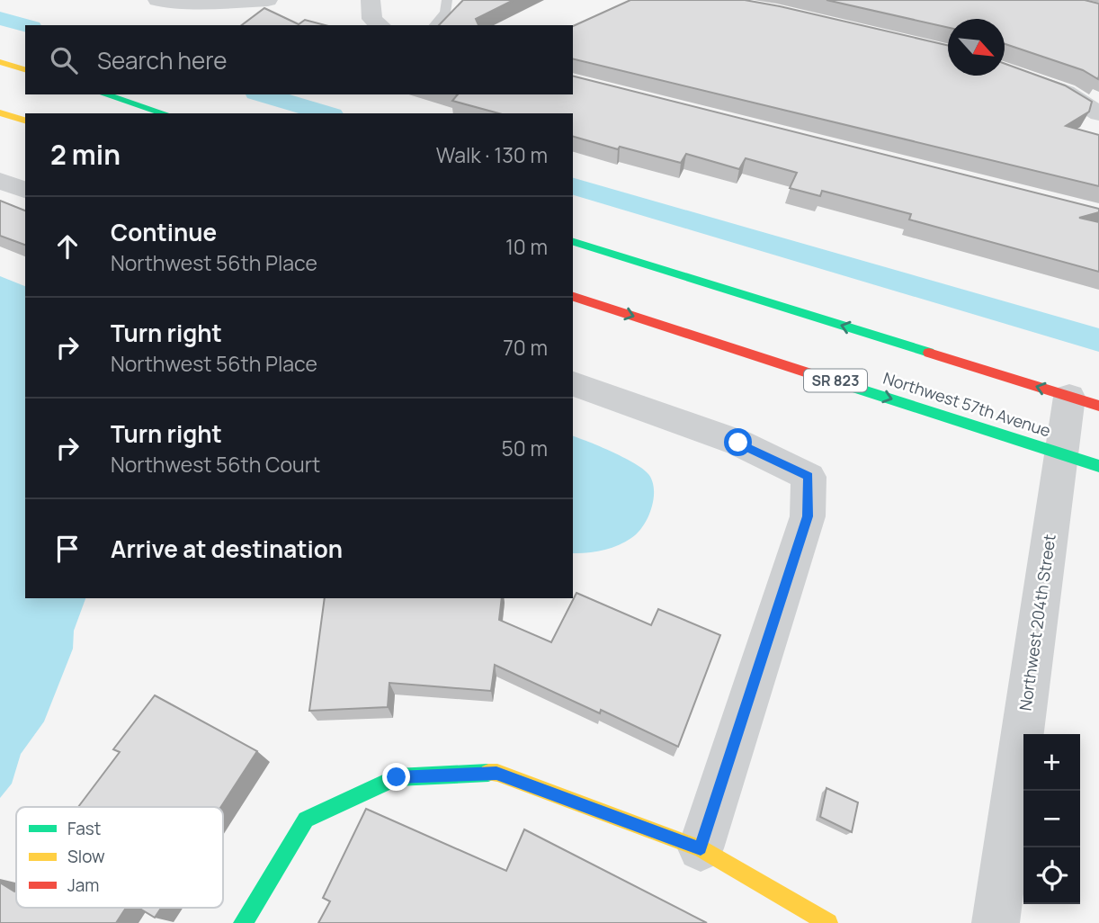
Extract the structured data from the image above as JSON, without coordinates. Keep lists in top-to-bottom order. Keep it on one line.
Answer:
{"streets":{"main road":["SR 823","Northwest 57th Avenue"],"street":["Northwest 204th Street"]},"crossings":[["Northwest 57th Avenue","Northwest 204th Street"]],"legend":["Fast","Slow","Jam"],"north":"bottom right","page":{"search":"Search here","heading":["2 min","Walk · 130 m"],"list":[["Continue","Northwest 56th Place","10 m"],["Turn right","Northwest 56th Place","70 m"],["Turn right","Northwest 56th Court","50 m"],"Arrive at destination"],"map_buttons":["+","−"]}}
